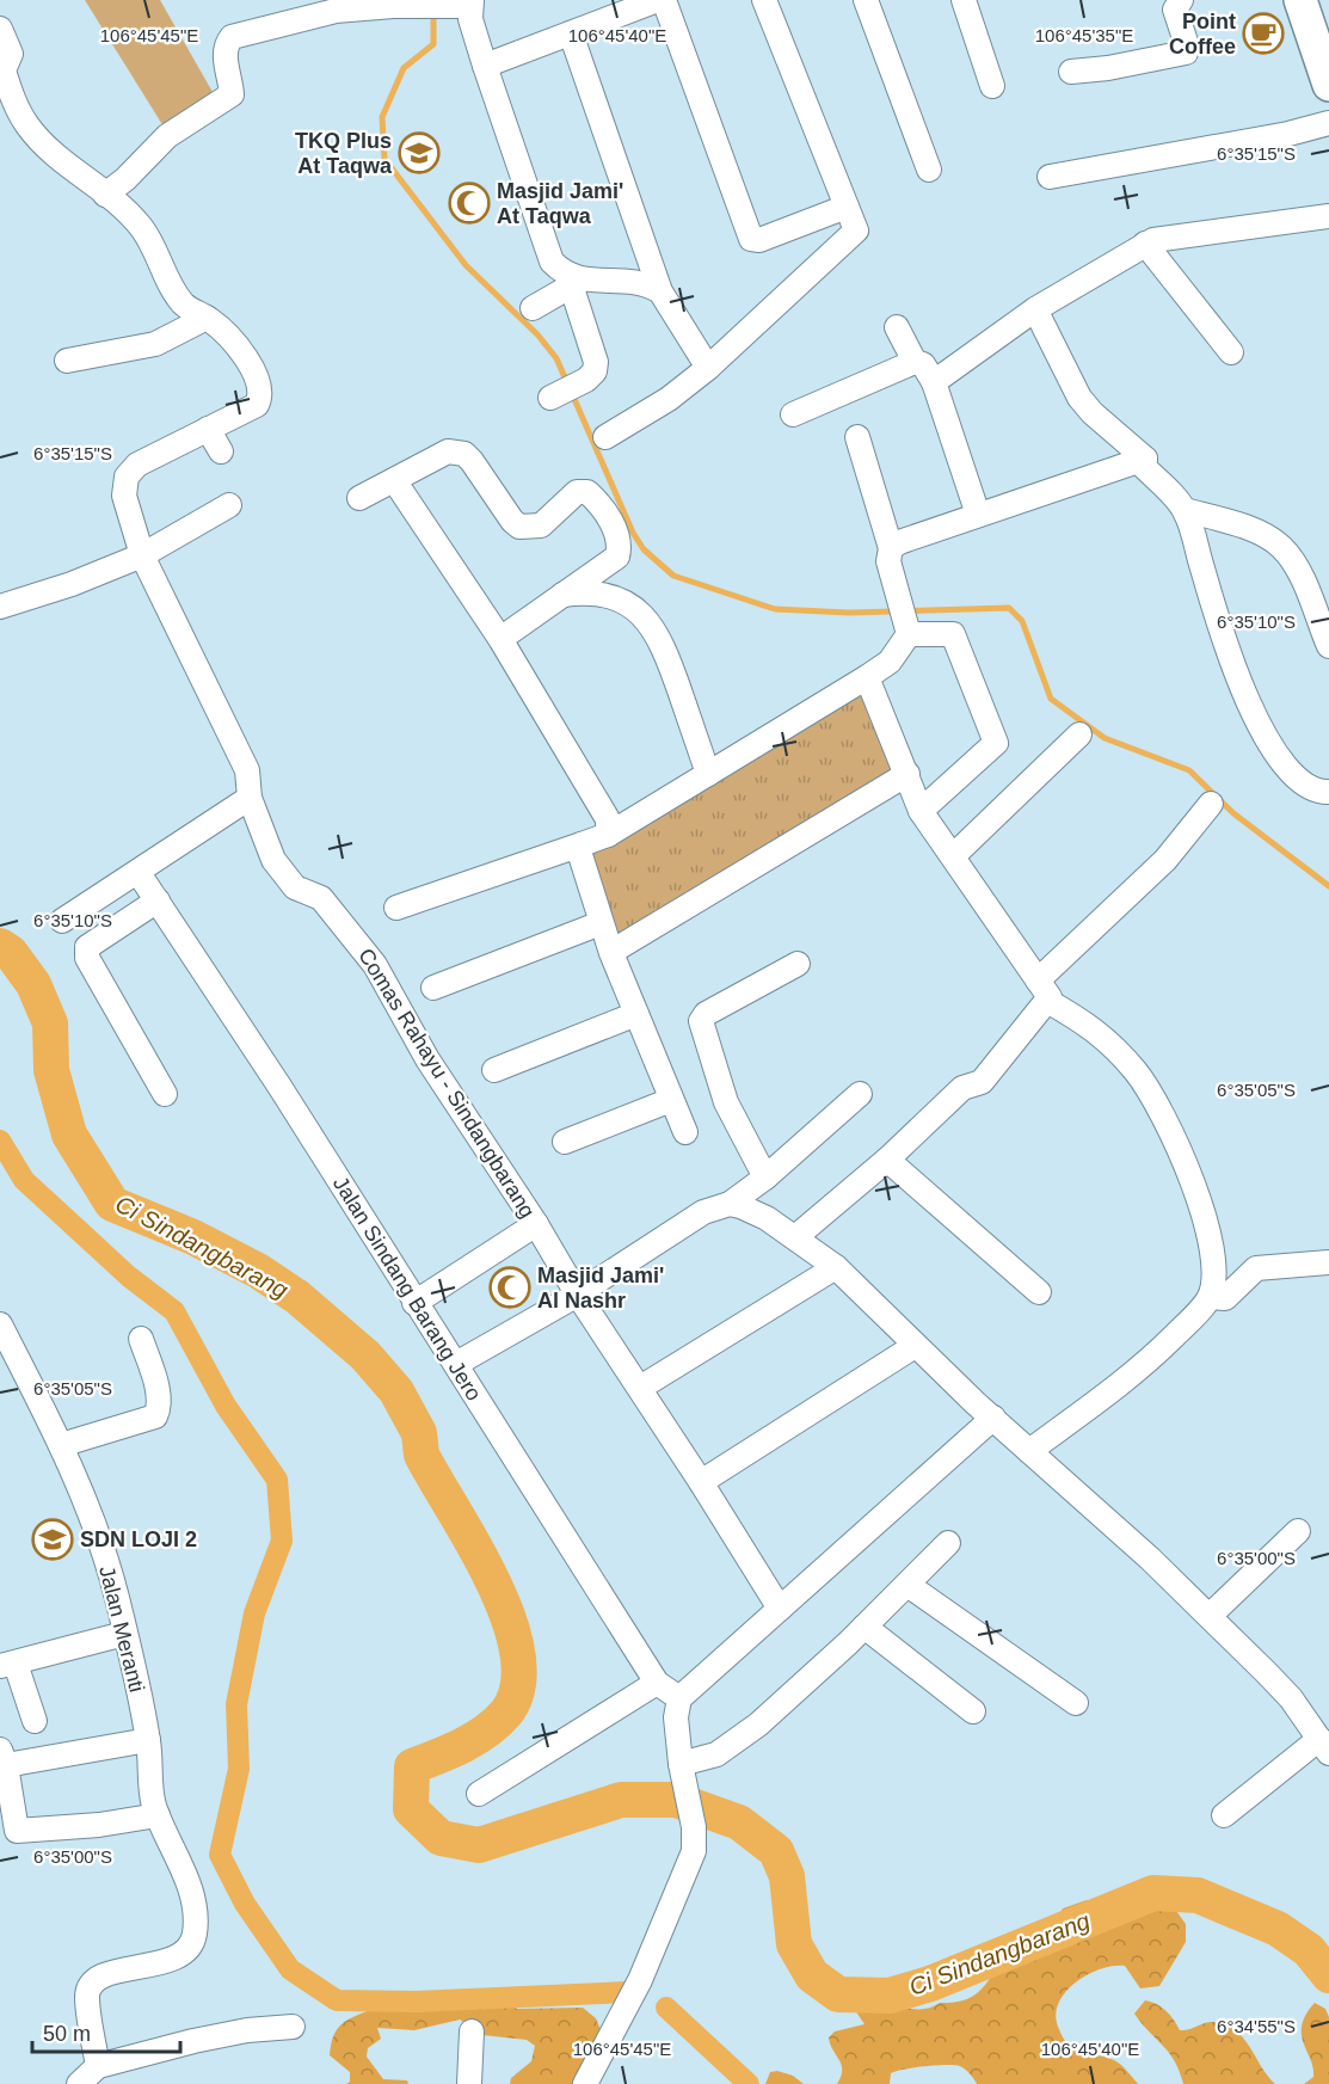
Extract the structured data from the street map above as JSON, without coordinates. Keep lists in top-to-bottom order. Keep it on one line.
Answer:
{"streets":{"street":["Comas Rahayu - Sindangbarang","Jalan Sindang Barang Jero","Jalan Meranti"]},"water":["Ci Sindangbarang"],"places":{"cafe":["Point Coffee"],"school or university":["TKQ Plus At Taqwa","SDN LOJI 2"],"mosque":["Masjid Jami' At Taqwa","Masjid Jami' Al Nashr"]},"scale_bar":"50 m","coordinates":["106°45'45\"E","106°45'40\"E","106°45'35\"E","6°35'15\"S","6°35'10\"S","6°35'05\"S","6°35'00\"S","6°34'55\"S"]}
